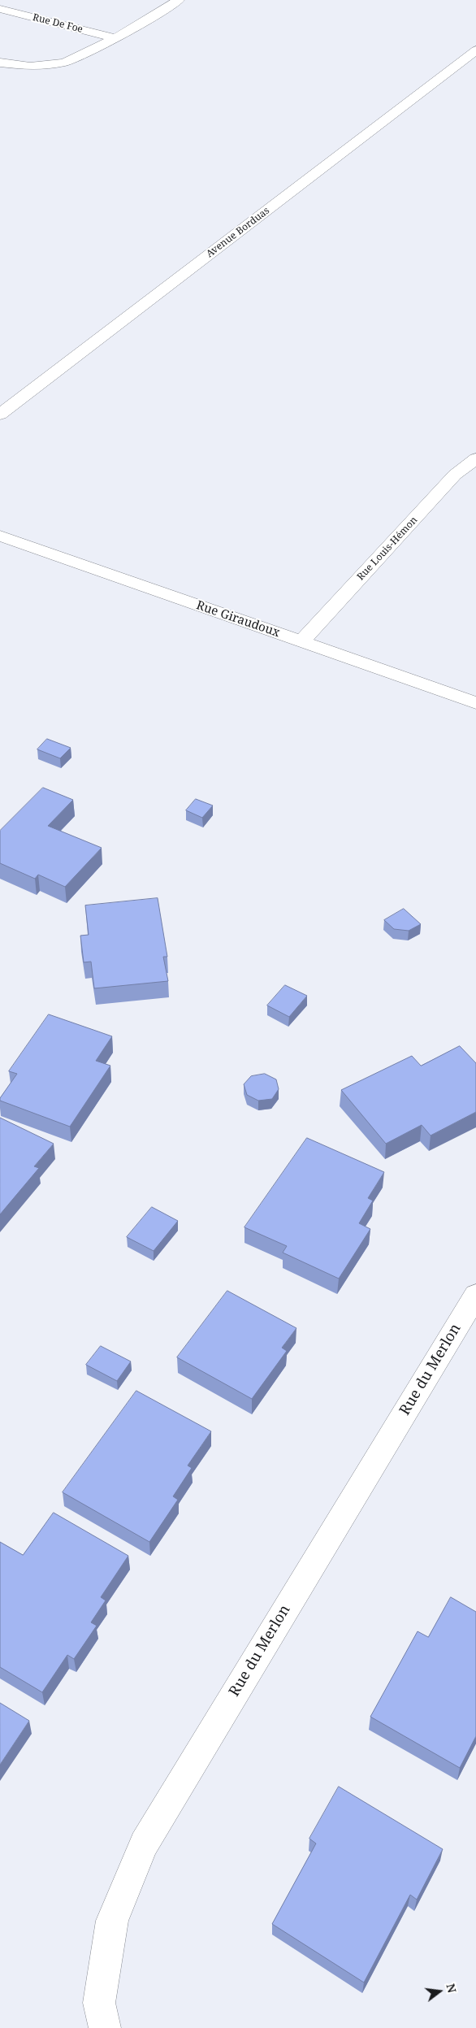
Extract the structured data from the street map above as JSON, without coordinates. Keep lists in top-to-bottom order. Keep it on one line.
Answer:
{"streets":{"street":["Rue De Foe","Avenue Borduas","Rue Louis-Hémon","Rue Giraudoux","Rue du Merlon"]},"crossings":[["Rue Louis-Hémon","Rue Giraudoux"]],"north":"right"}
